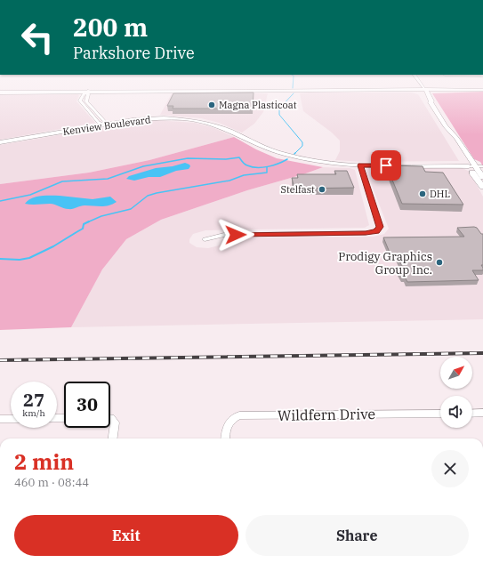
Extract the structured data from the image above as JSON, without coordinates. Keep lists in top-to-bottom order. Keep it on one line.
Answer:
{"streets":{"street":["Kenview Boulevard","Wildfern Drive"]},"places":["Magna Plasticoat","Stelfast","DHL","Prodigy Graphics Group Inc."],"north":"top right","page":{"turn":["200 m","Parkshore Drive"],"speed":"27 km/h","limit":"30","heading":["2 min","460 m · 08:44"],"buttons":["Exit","Share"]}}
